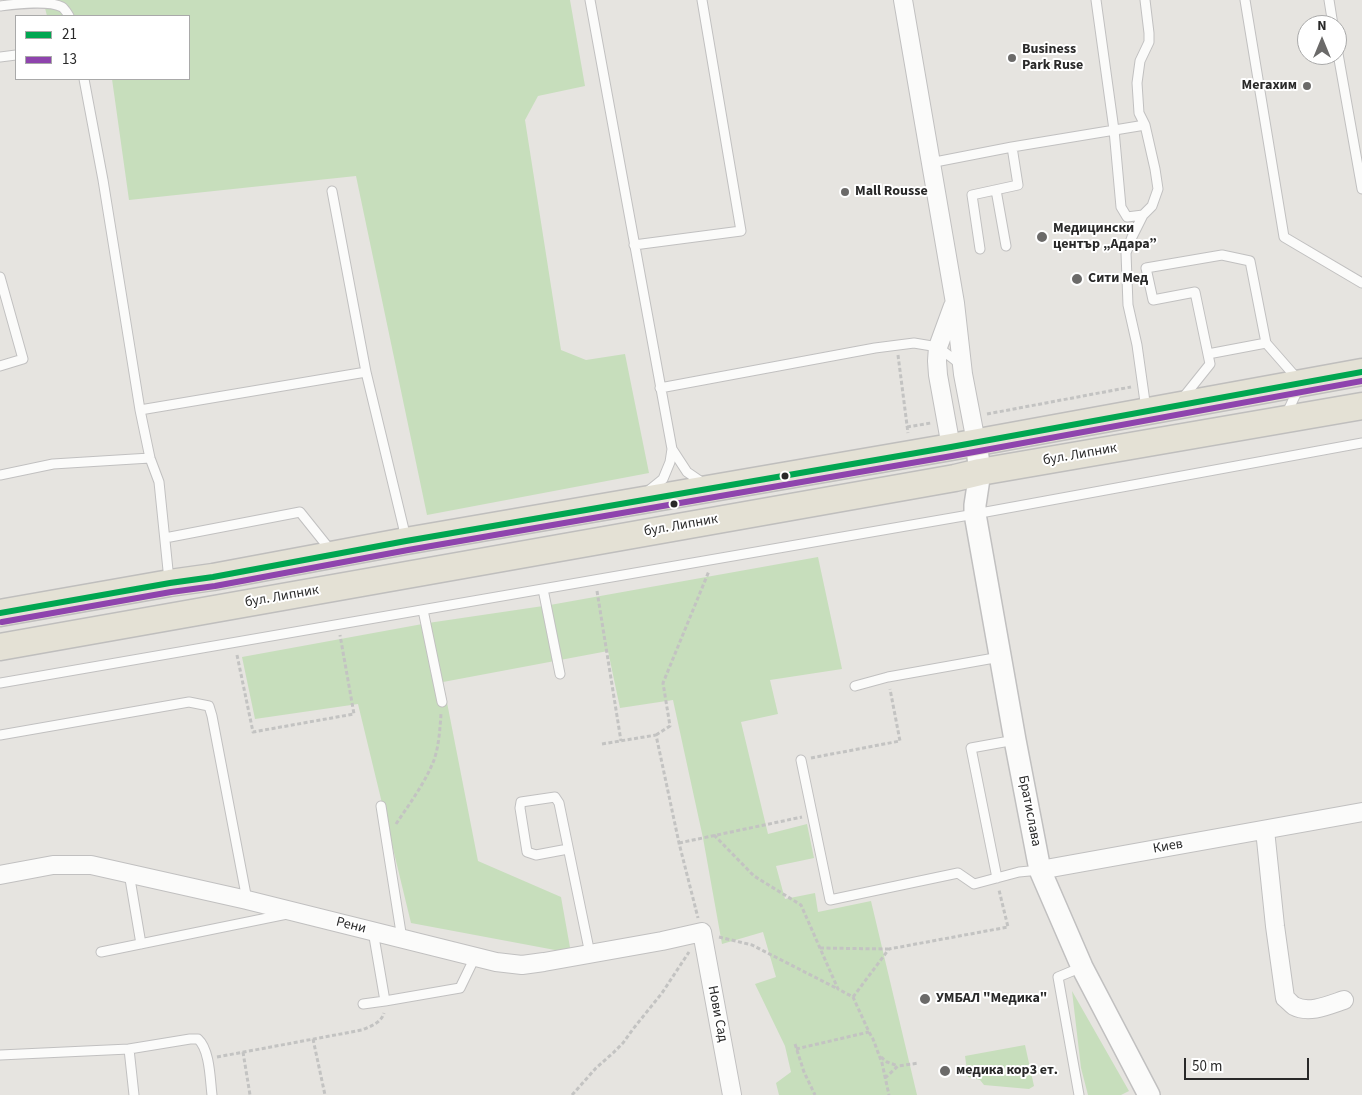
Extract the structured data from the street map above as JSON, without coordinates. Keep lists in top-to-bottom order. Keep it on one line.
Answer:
{"streets":{"main road":["бул. Липник"],"street":["Братислава","Киев","Рени","Нови Сад"]},"crossings":[["Братислава","Киев"],["Рени","Нови Сад"]],"places":["Business Park Ruse","Мегахим","Mall Rousse","Медицински център „Адара”","Сити Мед","УМБАЛ \"Медика\"","медика кор3 ет."],"lines":["transit line 21","transit line 13"],"legend":["21","13"],"scale_bar":"50 m","north":"top"}
